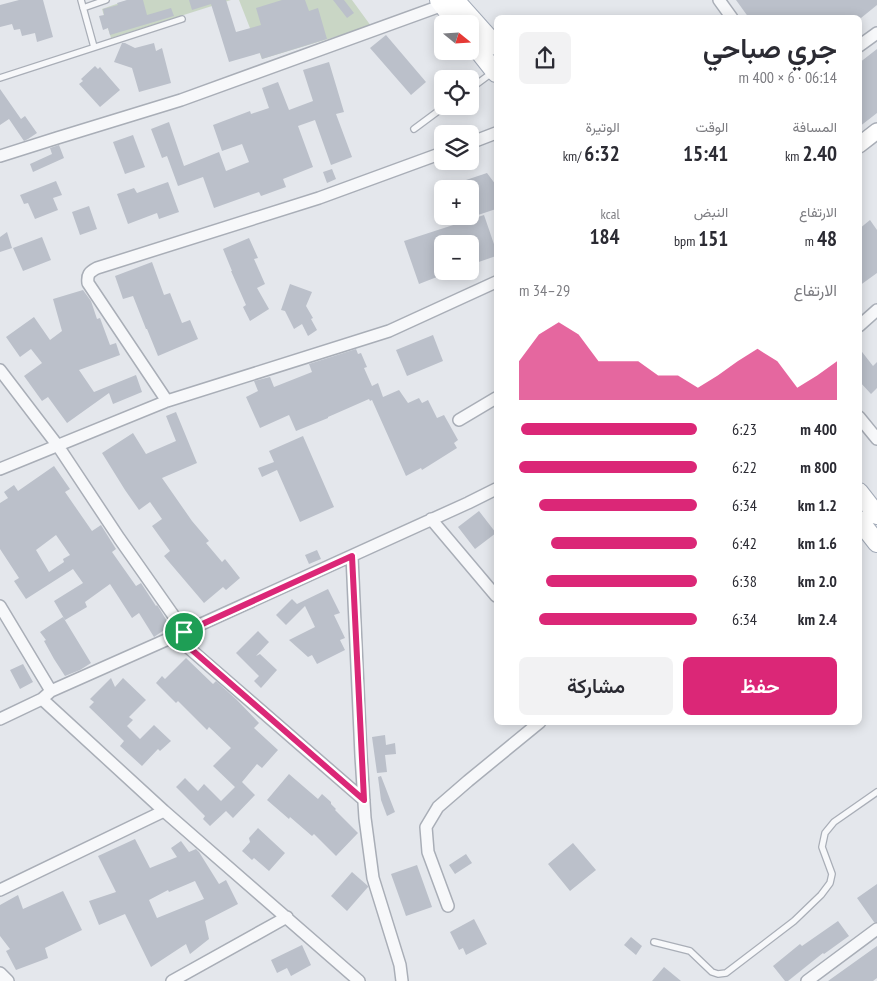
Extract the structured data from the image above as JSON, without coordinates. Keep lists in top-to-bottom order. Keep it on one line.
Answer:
{"north":"right","page":{"map_buttons":["+","−"],"heading":["جري صباحي","06:14 · 6 × 400 m"],"stats":[["المسافة","2.40 km"],["الوقت","15:41"],["الوتيرة","6:32 /km"],["الارتفاع","48 m"],["النبض","151 bpm"],["kcal","184"]],"chart":["الارتفاع","29–34 m"],"list":[{"name":"400 m","note":"6:23"},{"name":"800 m","note":"6:22"},{"name":"1.2 km","note":"6:34"},{"name":"1.6 km","note":"6:42"},{"name":"2.0 km","note":"6:38"},{"name":"2.4 km","note":"6:34"}],"buttons":["حفظ","مشاركة"]}}
